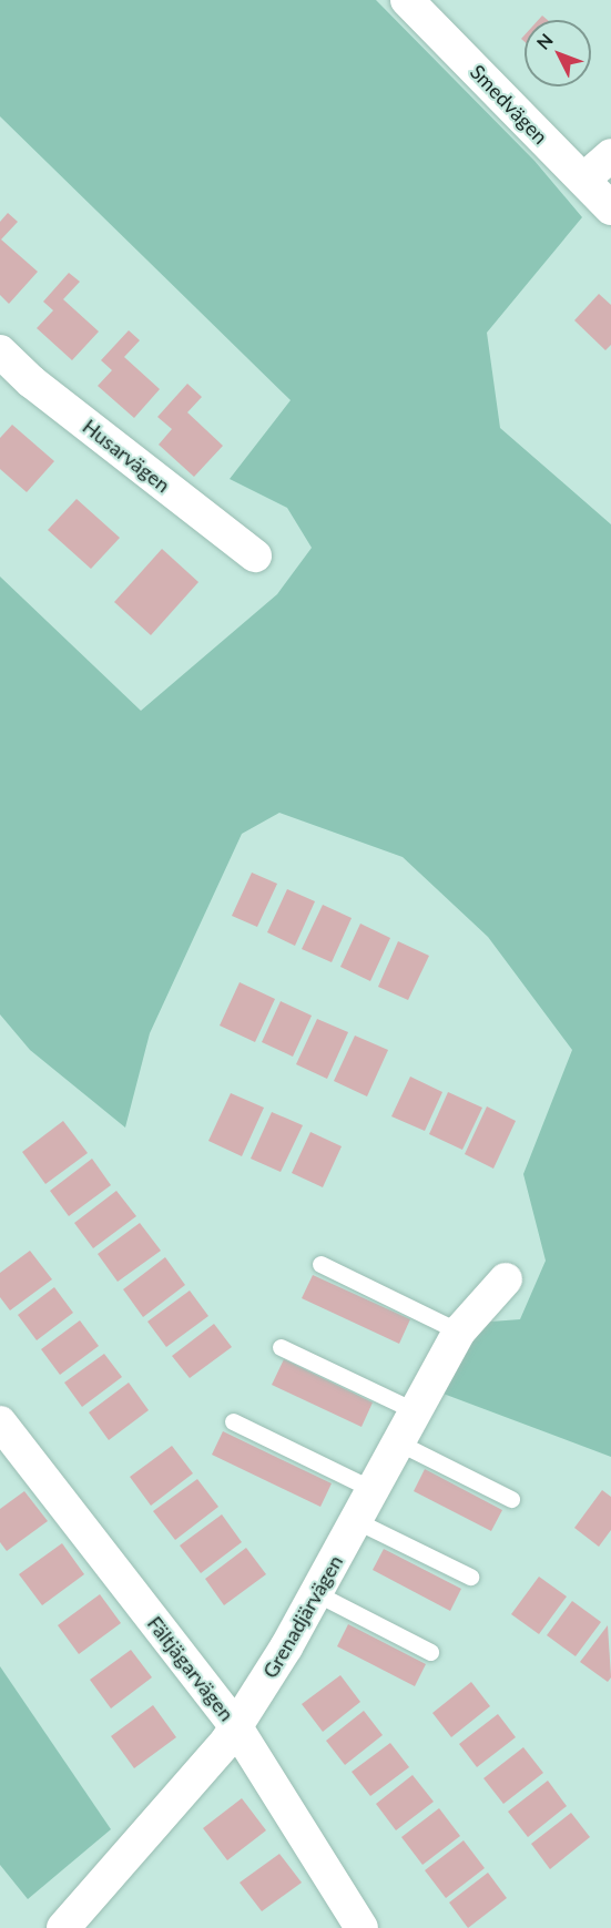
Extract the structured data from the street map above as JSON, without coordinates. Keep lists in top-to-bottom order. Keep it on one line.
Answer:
{"streets":{"street":["Smedvägen","Husarvägen","Grenadjärvägen","Fältjägarvägen"]},"crossings":[["Grenadjärvägen","Fältjägarvägen"]],"north":"top left"}
